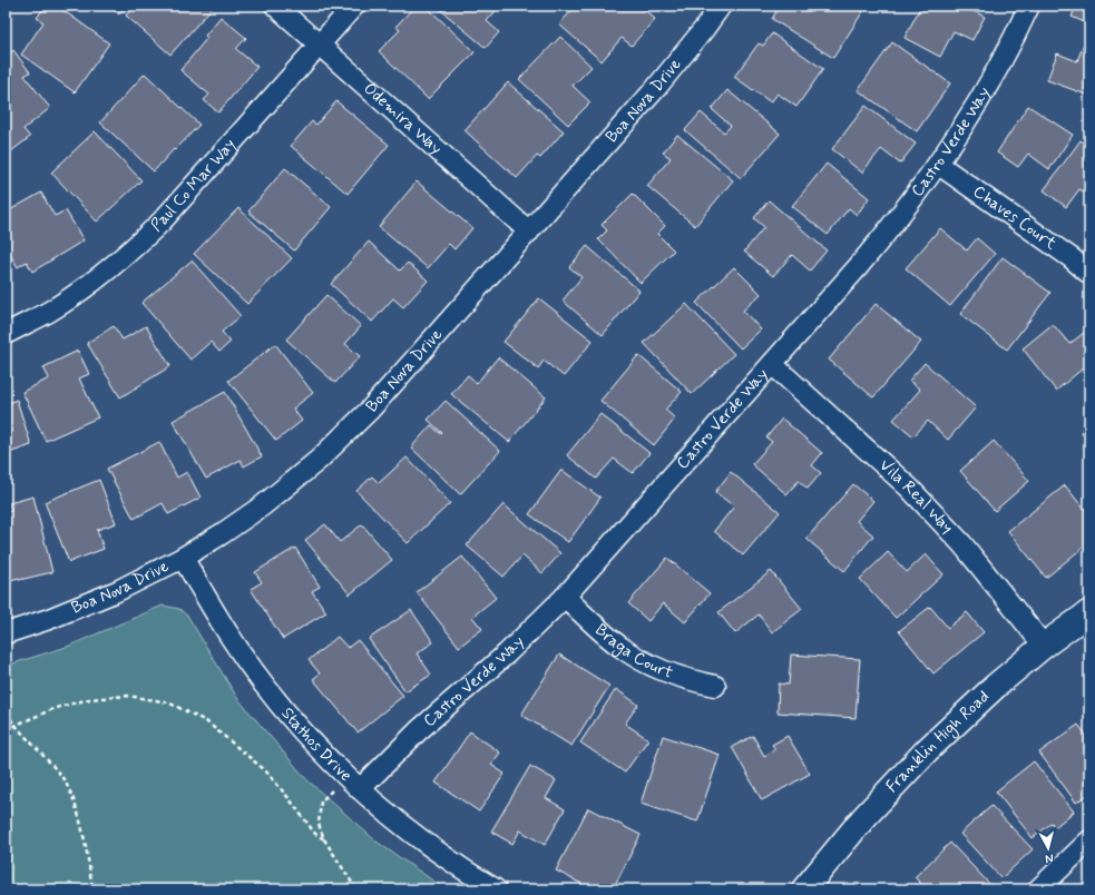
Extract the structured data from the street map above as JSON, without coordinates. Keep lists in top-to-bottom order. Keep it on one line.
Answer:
{"streets":{"street":["Boa Nova Drive","Odemira Way","Castro Verde Way","Paul Co Mar Way","Chaves Court","Vila Real Way","Braga Court","Franklin High Road","Stathos Drive"]},"crossings":[["Boa Nova Drive","Odemira Way"],["Boa Nova Drive","Stathos Drive"],["Odemira Way","Paul Co Mar Way"],["Castro Verde Way","Chaves Court"],["Castro Verde Way","Vila Real Way"],["Castro Verde Way","Braga Court"],["Castro Verde Way","Stathos Drive"],["Vila Real Way","Franklin High Road"]],"north":"bottom"}
